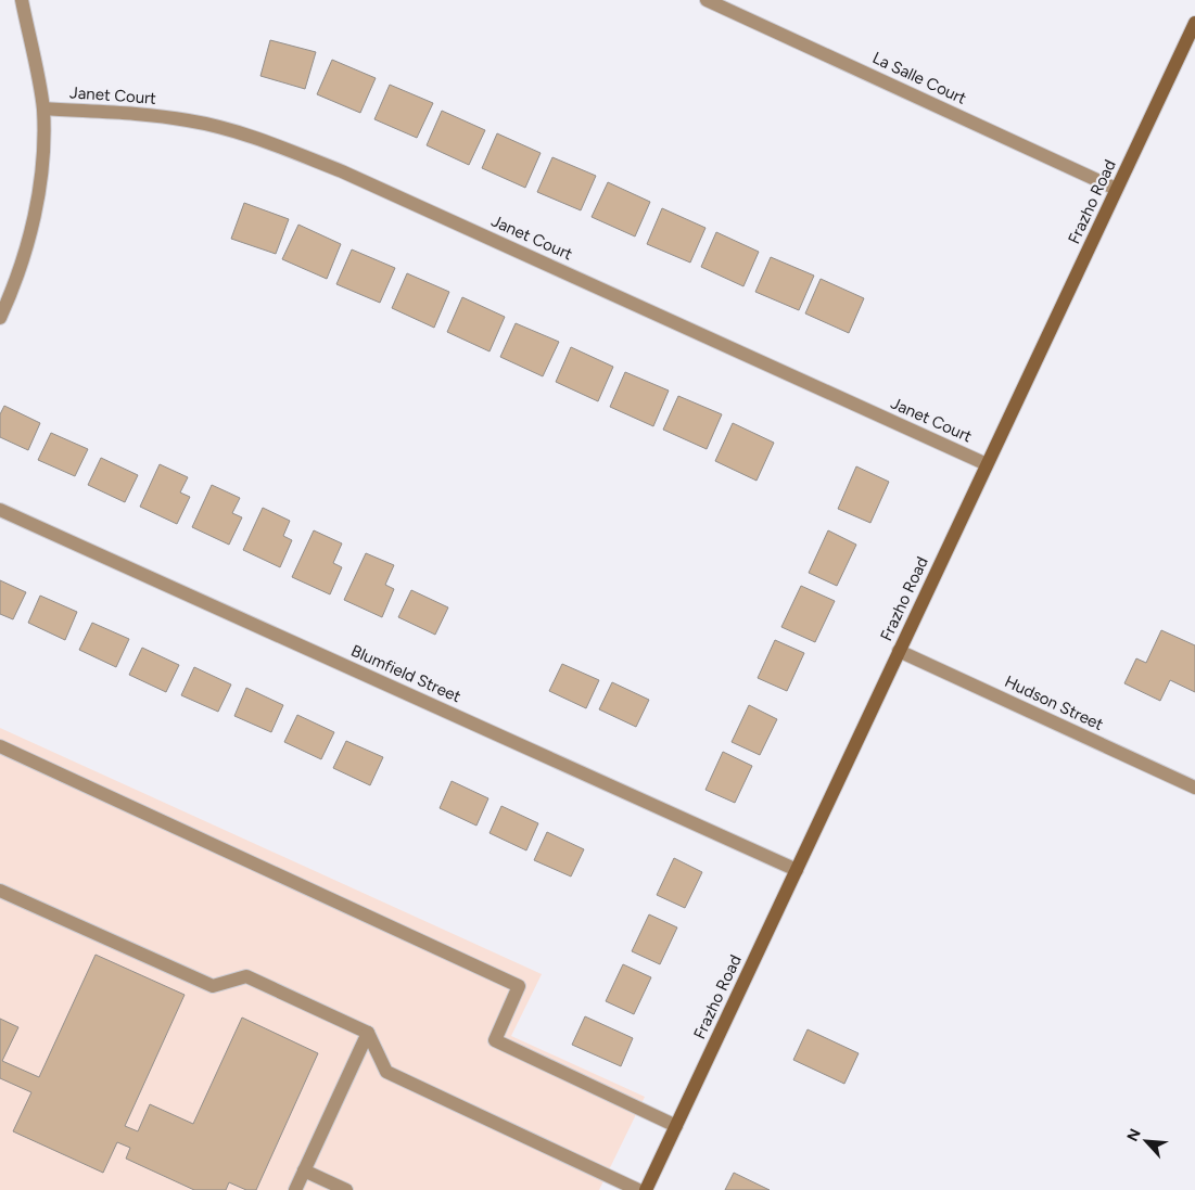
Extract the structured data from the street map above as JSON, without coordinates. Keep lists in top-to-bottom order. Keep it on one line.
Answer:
{"streets":{"street":["La Salle Court","Janet Court","Frazho Road","Blumfield Street","Hudson Street"]},"crossings":[["La Salle Court","Frazho Road"],["Janet Court","Frazho Road"],["Frazho Road","Blumfield Street"],["Frazho Road","Hudson Street"]],"north":"top left"}
